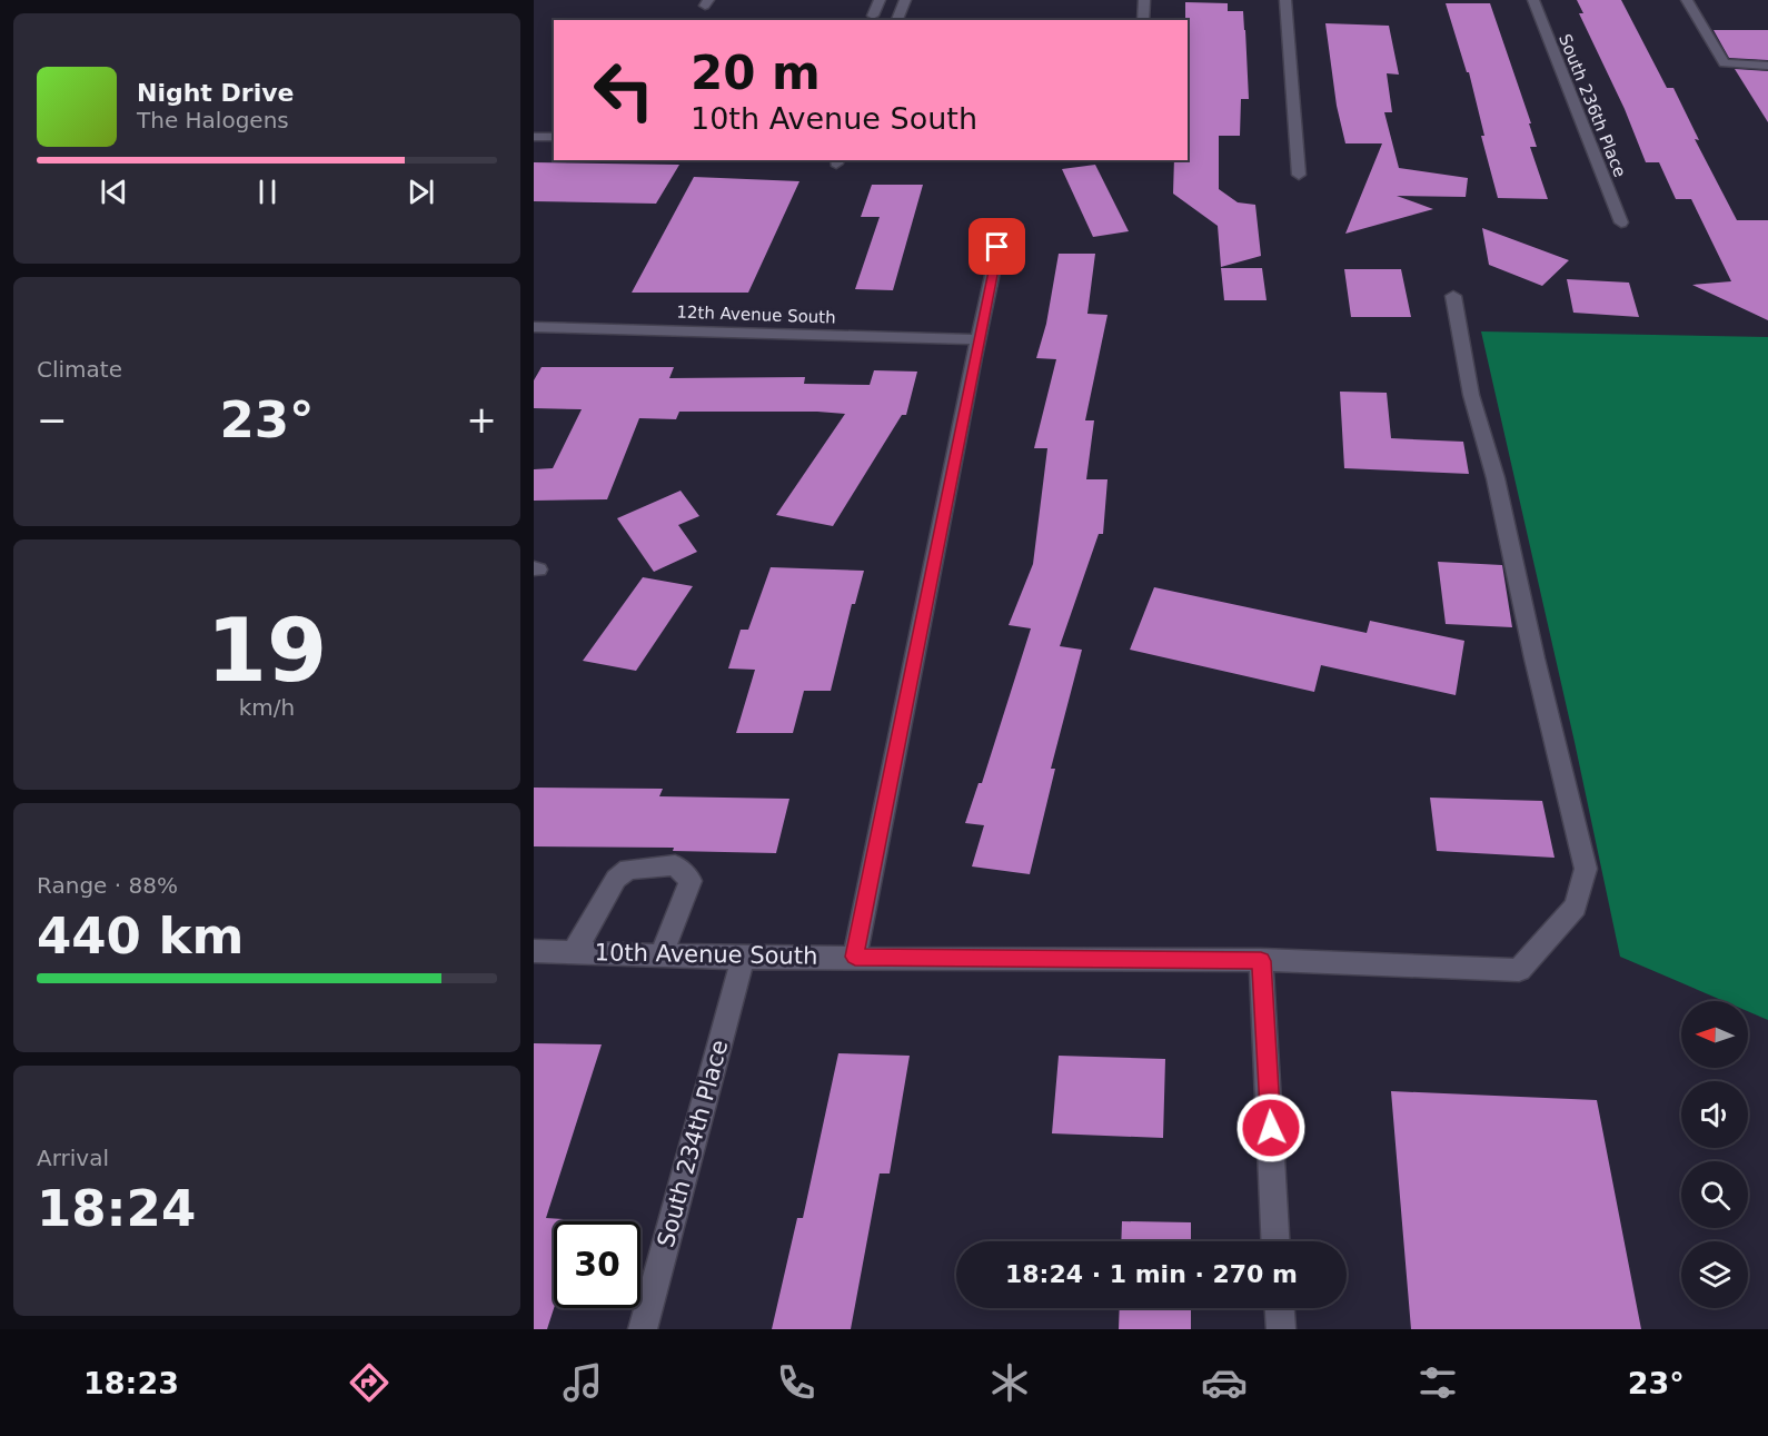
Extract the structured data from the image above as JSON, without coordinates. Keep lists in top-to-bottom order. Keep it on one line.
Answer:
{"streets":{"street":["South 236th Place","12th Avenue South","10th Avenue South","South 234th Place"]},"crossings":[["10th Avenue South","South 234th Place"]],"north":"left","page":{"turn":["20 m","10th Avenue South"],"song":["Night Drive","The Halogens"],"tile":["Climate",["19","km/h"],["Range · 88%","440 km"],["Arrival","18:24"]],"heat":["−","23°","+"],"limit":"30","trip":"18:24 · 1 min · 270 m","tabs":["18:23","23°"]}}
